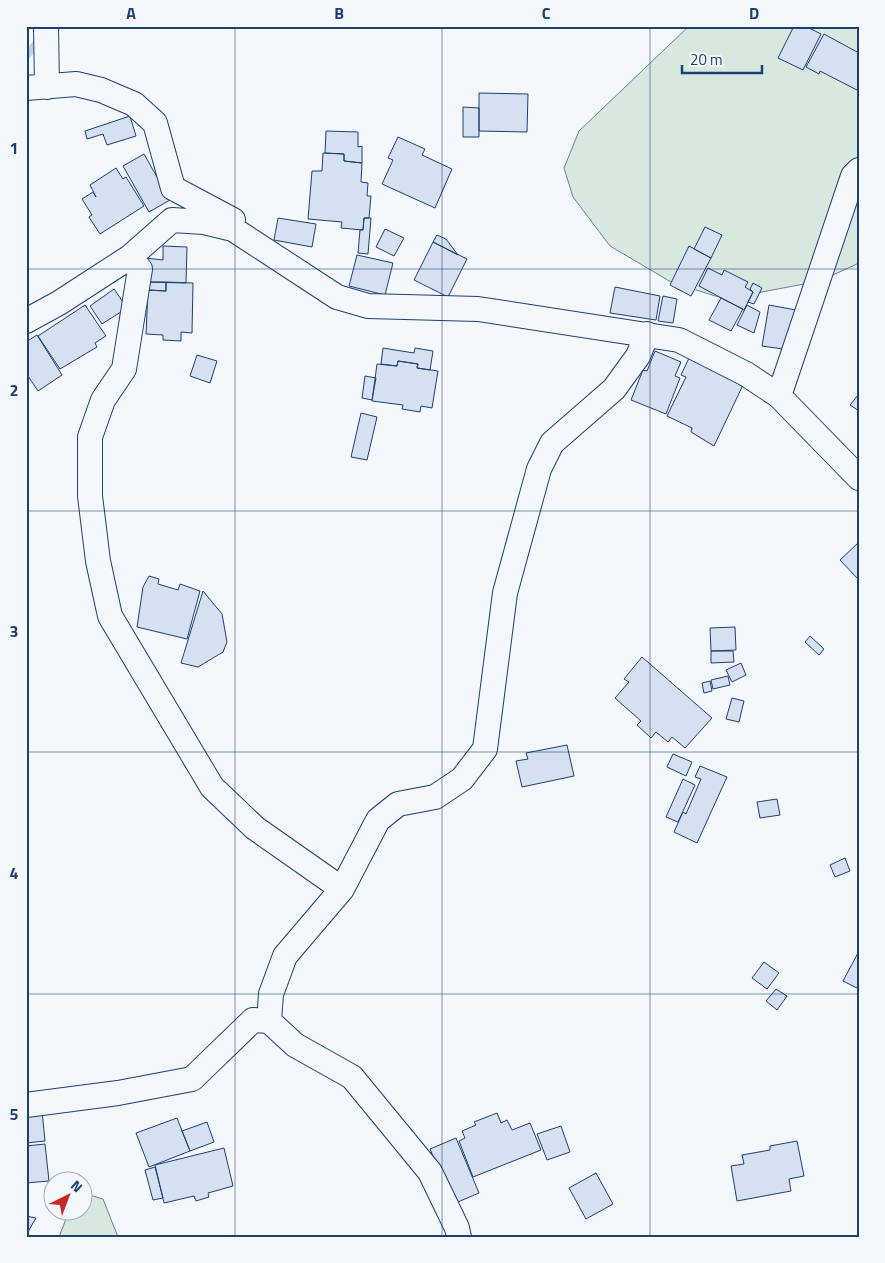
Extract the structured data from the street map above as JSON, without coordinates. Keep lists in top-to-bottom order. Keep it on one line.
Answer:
{"scale_bar":"20 m","north":"top right","grid":{"columns":["A","B","C","D"],"rows":["1","2","3","4","5"]}}
